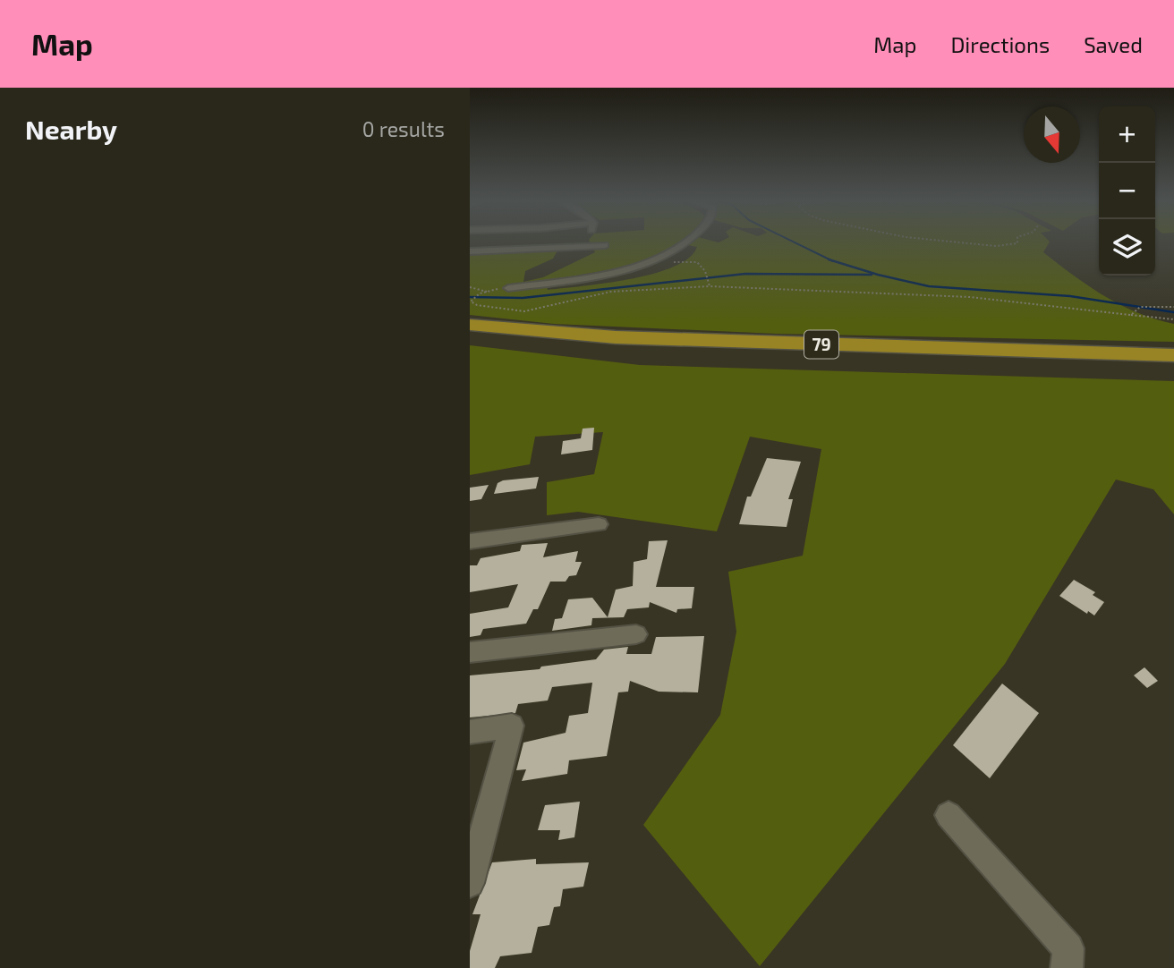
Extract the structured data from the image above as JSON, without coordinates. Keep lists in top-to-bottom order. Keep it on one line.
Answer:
{"streets":{"highway":["79"]},"north":"bottom","page":{"header":"Map","nav":["Map","Directions","Saved"],"heading":["Nearby","0 results"],"map_buttons":["+","−"]}}
